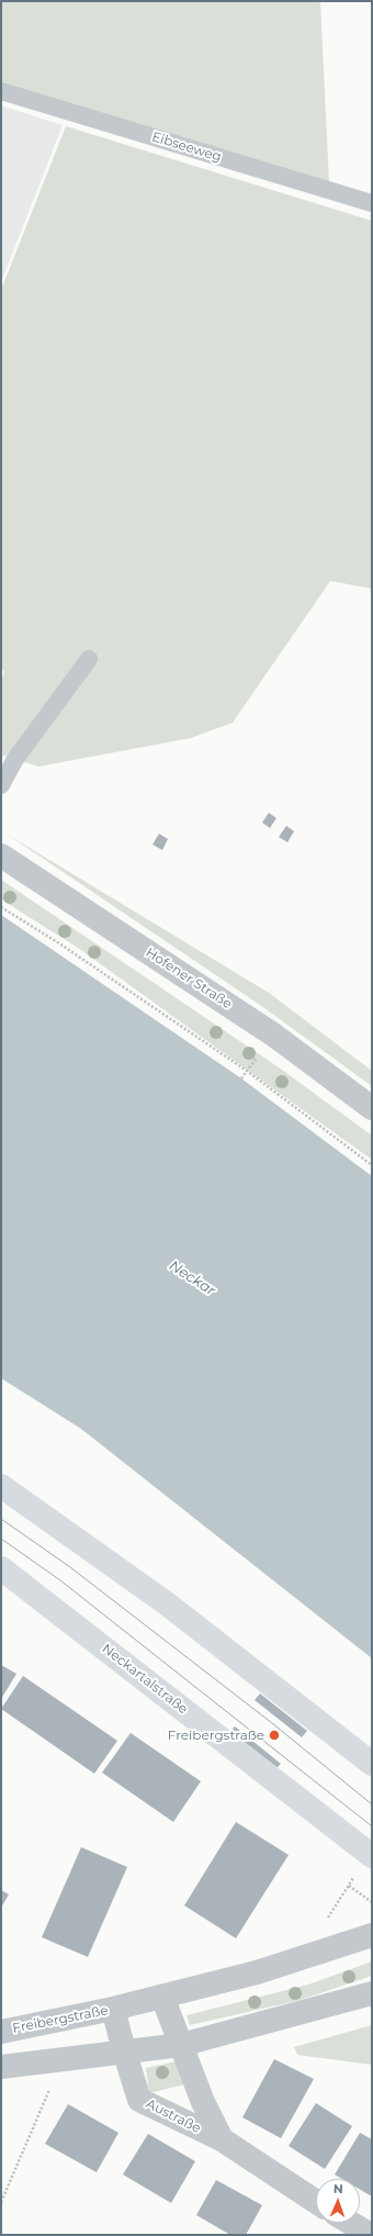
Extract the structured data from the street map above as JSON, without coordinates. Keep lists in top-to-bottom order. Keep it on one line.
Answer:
{"streets":{"main road":["Neckartalstraße"],"street":["Hofener Straße","Freibergstraße","Austraße"],"lane":["Eibseeweg"]},"crossings":[["Freibergstraße","Austraße"]],"water":["Neckar"],"places":["Freibergstraße"],"north":"top"}
